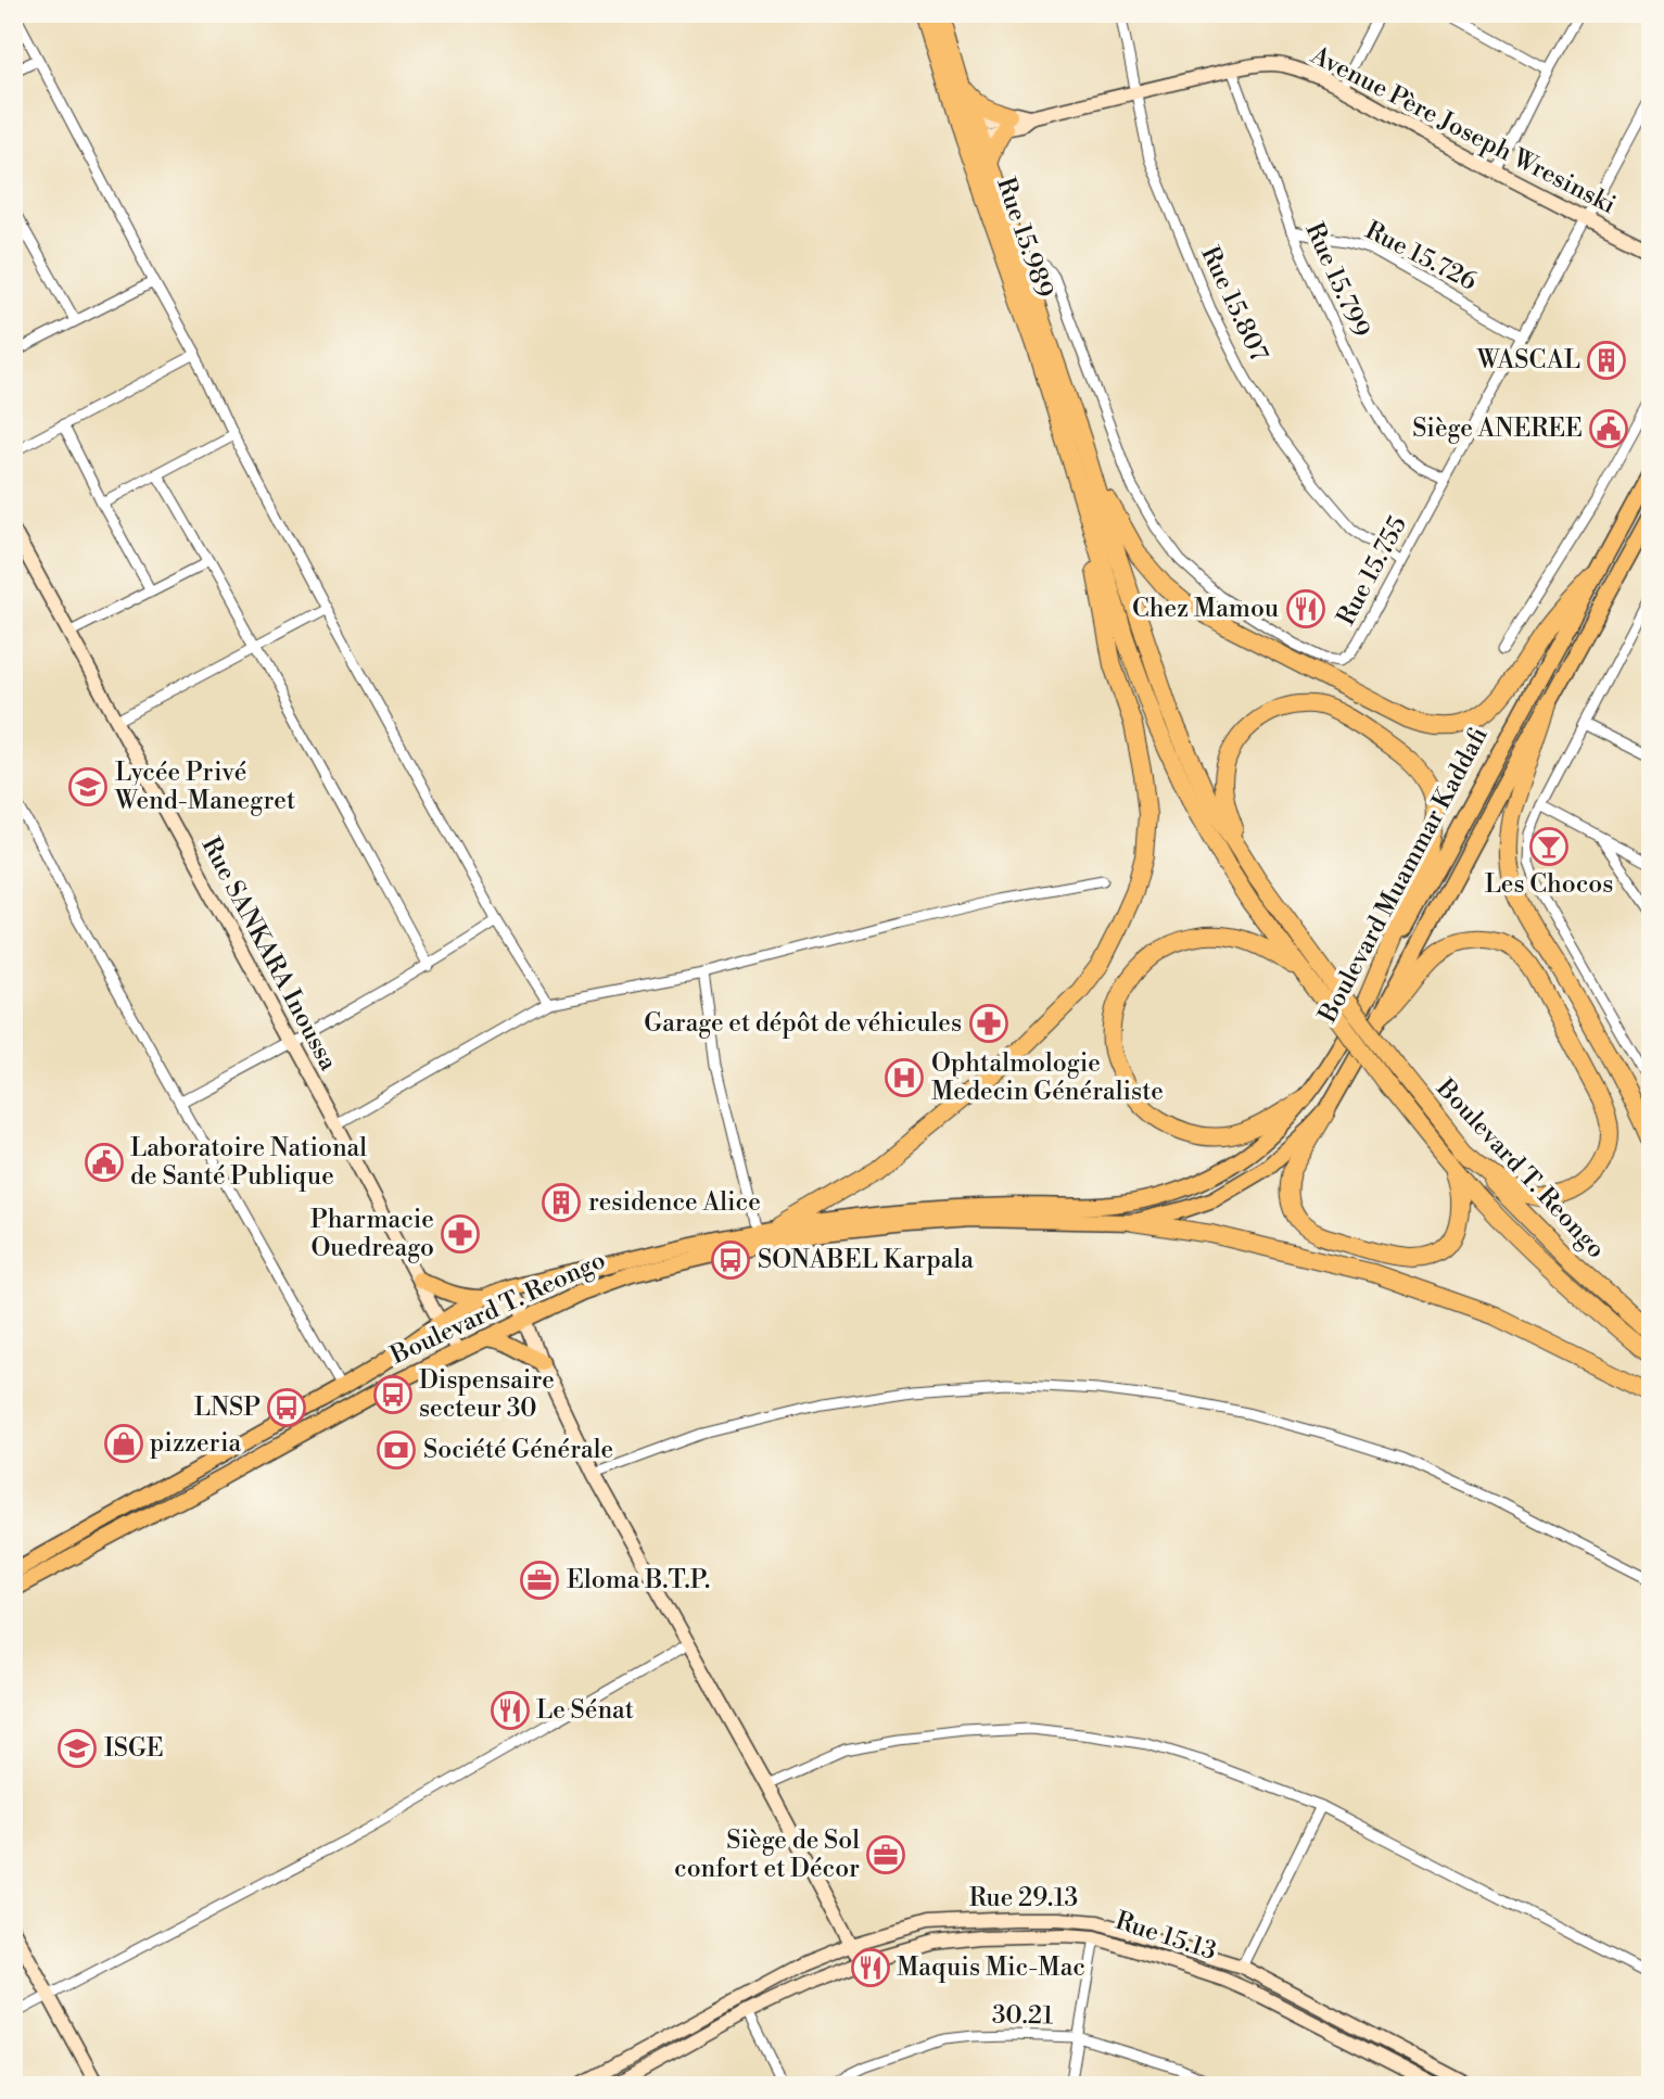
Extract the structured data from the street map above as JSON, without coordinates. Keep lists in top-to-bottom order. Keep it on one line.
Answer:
{"streets":{"highway":["Rue 15.989","Boulevard T. Reongo"],"main road":["Avenue Père Joseph Wresinski","Boulevard Muammar Kaddafi","Rue SANKARA Inoussa","Rue 29.13","Rue 15.13"],"street":["Rue 15.726","Rue 15.799","Rue 15.807","Rue 15.755","30.21"]},"crossings":[["Avenue Père Joseph Wresinski","Rue 15.989"],["Avenue Père Joseph Wresinski","Rue 15.799"],["Avenue Père Joseph Wresinski","Rue 15.807"],["Avenue Père Joseph Wresinski","Rue 15.755"],["Rue 15.726","Rue 15.799"],["Rue 15.726","Rue 15.755"],["Rue 15.799","Rue 15.755"],["Rue 15.807","Rue 15.755"],["Boulevard Muammar Kaddafi","Boulevard T. Reongo"],["Rue SANKARA Inoussa","Boulevard T. Reongo"]],"places":{"building":["WASCAL","residence Alice"],"public building":["Siège ANEREE","Laboratoire National de Santé Publique"],"restaurant":["Chez Mamou","Le Sénat","Maquis Mic-Mac"],"school or university":["Lycée Privé Wend-Manegret","ISGE"],"bar":["Les Chocos"],"pharmacy":["Garage et dépôt de véhicules","Pharmacie Ouedreago"],"hospital":["Ophtalmologie Medecin Généraliste"],"bus stop":["SONABEL Karpala","Dispensaire secteur 30","LNSP"],"shop":["pizzeria"],"bank":["Société Générale"],"office":["Eloma B.T.P.","Siège de Sol confort et Décor"]}}
